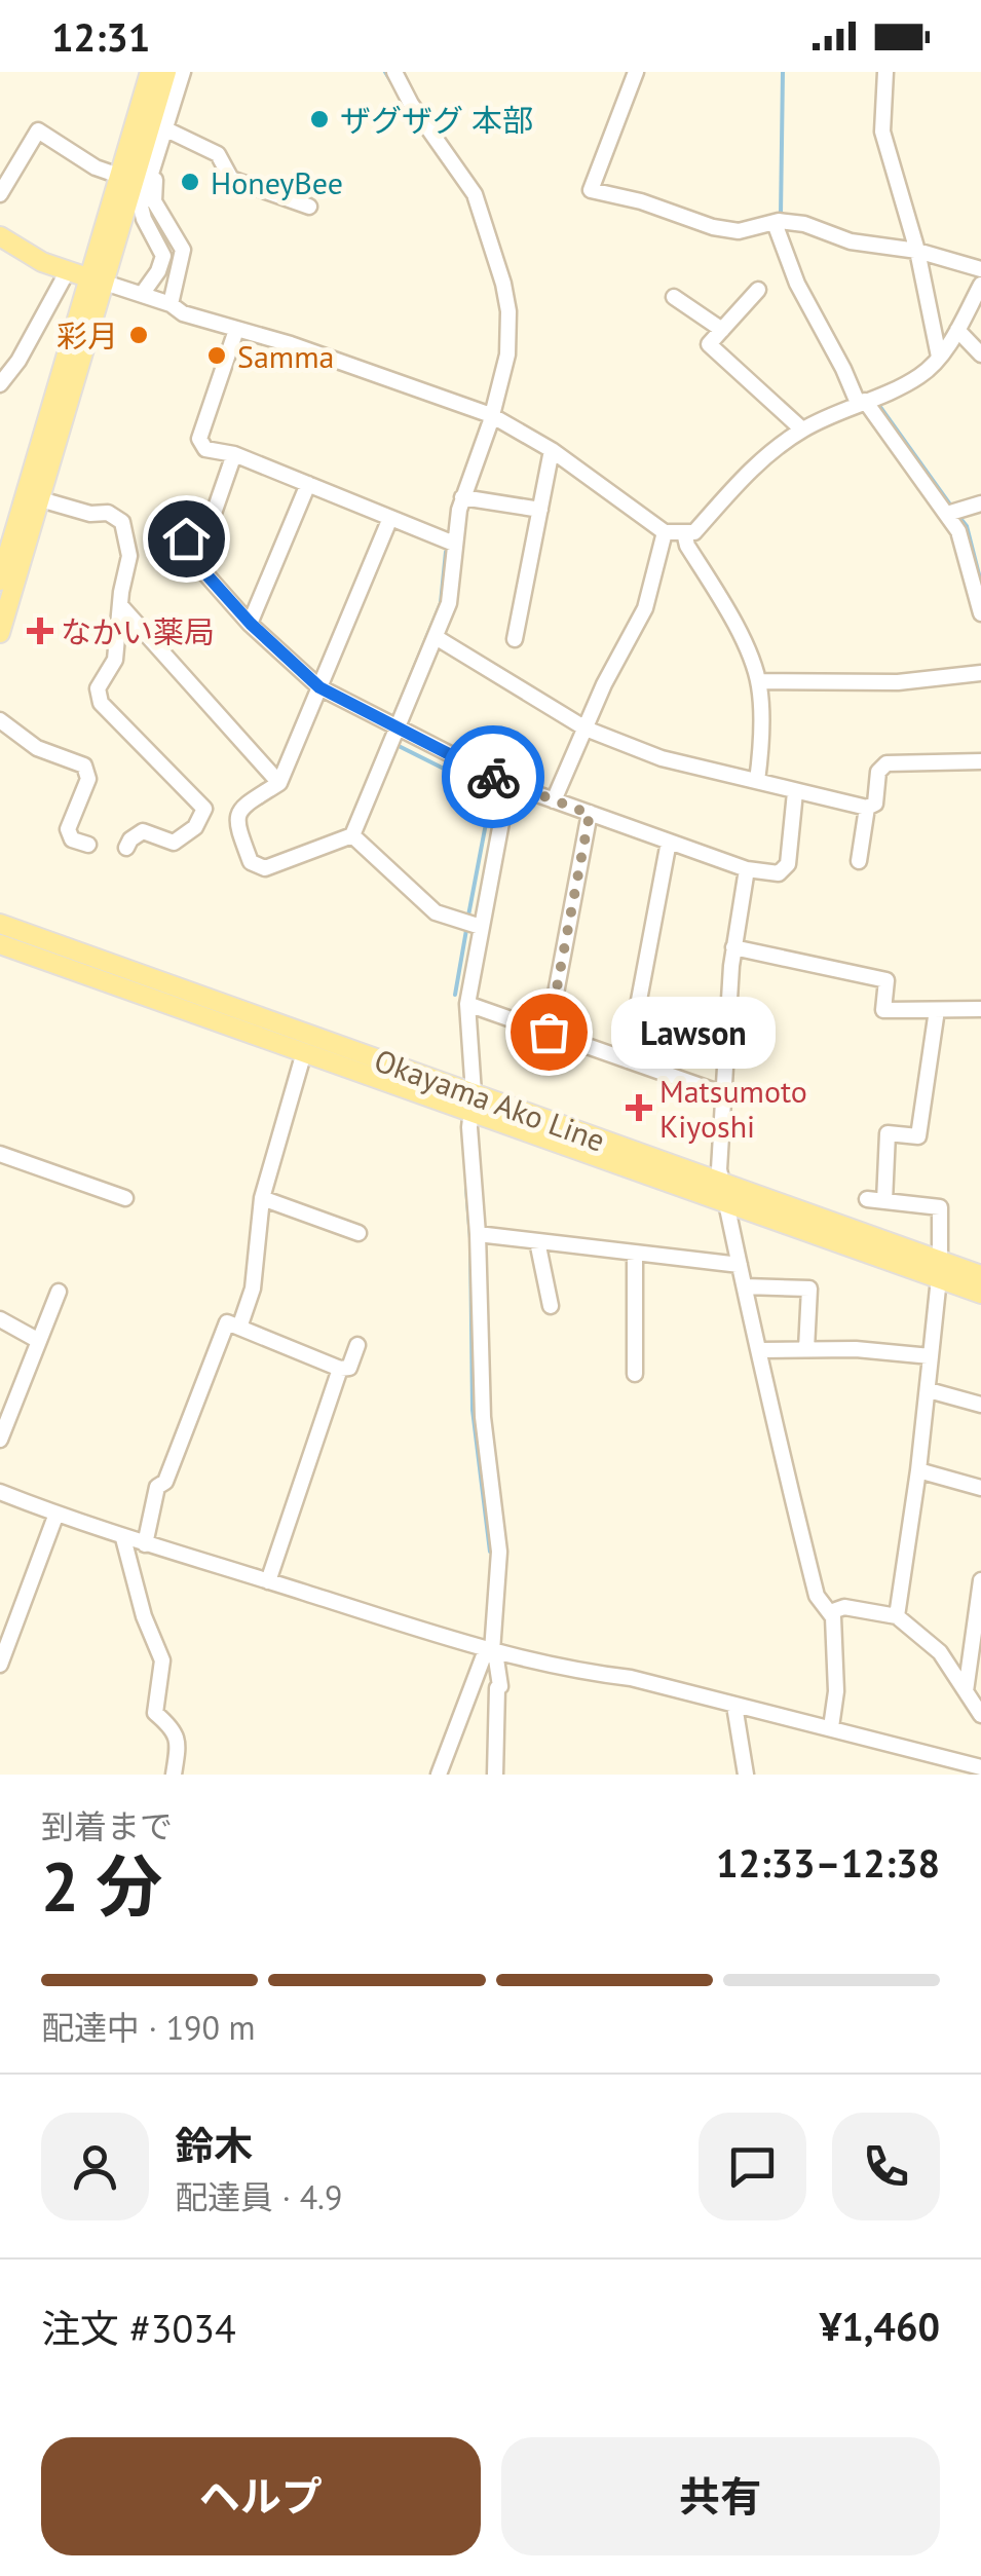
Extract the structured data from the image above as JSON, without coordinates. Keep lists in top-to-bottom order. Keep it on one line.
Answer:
{"streets":{"main road":["Okayama Ako Line"]},"places":{"other":["ザグザグ 本部","HoneyBee","彩月","Samma","Lawson"],"health":["なかい薬局","Matsumoto Kiyoshi"]},"page":{"status":"12:31","bubble":"Lawson","heading":["2 分","到着まで","12:33–12:38"],"panel":["鈴木","配達員 · 4.9","注文 #3034","¥1,460"],"bar":"配達中 · 190 m","buttons":["ヘルプ","共有"]}}
